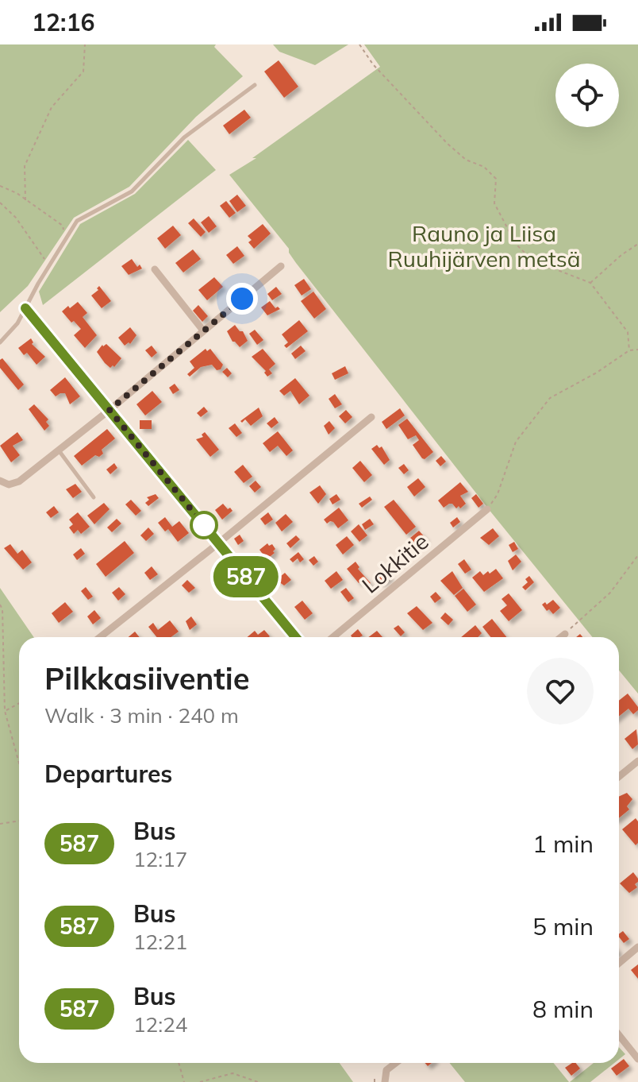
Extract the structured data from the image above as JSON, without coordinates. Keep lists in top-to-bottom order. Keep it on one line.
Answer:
{"streets":{"street":["Lokkitie"]},"parks":["Rauno ja Liisa Ruuhijärven metsä"],"lines":["bus line 587"],"page":{"status":"12:16","on_map":"587","heading":[["Pilkkasiiventie","Walk · 3 min · 240 m"],"Departures"],"list":[{"mark":"587","name":"Bus","note":"12:17","value":"1 min"},{"mark":"587","name":"Bus","note":"12:21","value":"5 min"},{"mark":"587","name":"Bus","note":"12:24","value":"8 min"}]}}
